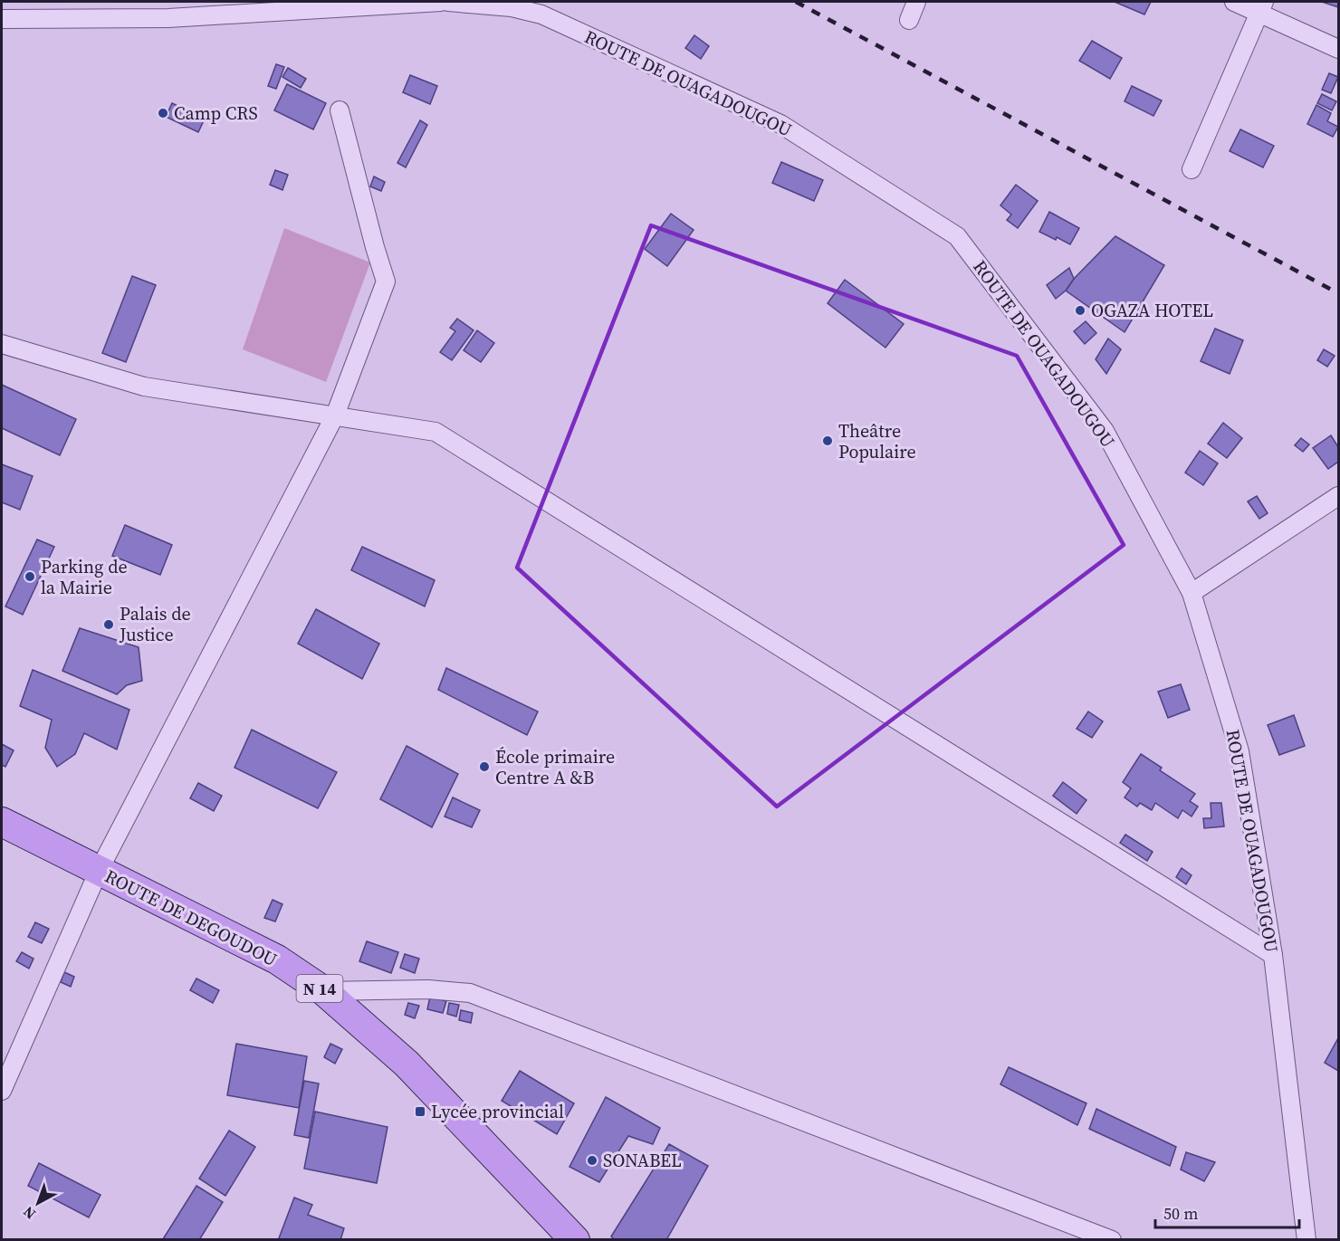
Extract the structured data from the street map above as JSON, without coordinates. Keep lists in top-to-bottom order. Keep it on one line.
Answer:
{"streets":{"main road":["ROUTE DE DEGOUDOU","N 14"],"street":["ROUTE DE OUAGADOUGOU"]},"places":{"other":["Camp CRS","OGAZA HOTEL","Theâtre Populaire","Parking de la Mairie","Palais de Justice","École primaire Centre A &B","SONABEL"],"transit":["Lycée provincial"]},"scale_bar":"50 m","north":"bottom left"}
